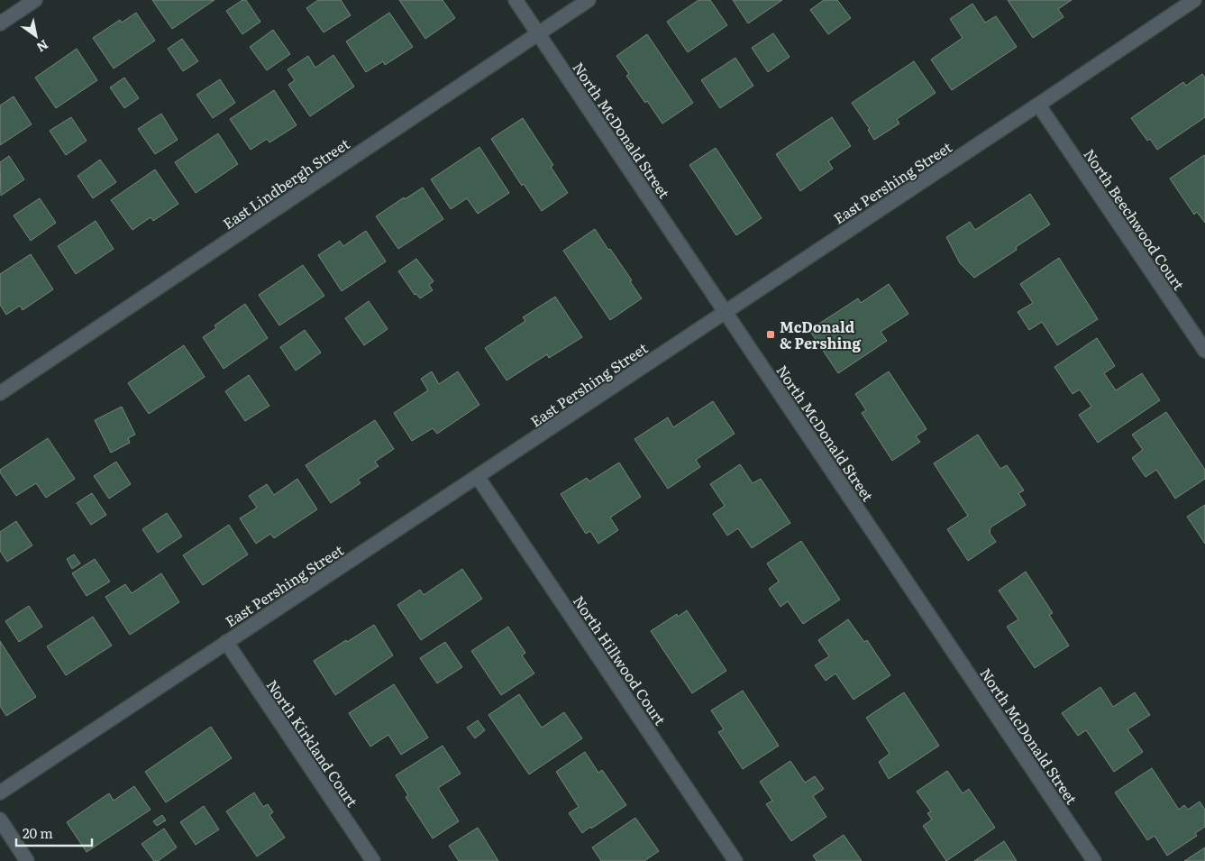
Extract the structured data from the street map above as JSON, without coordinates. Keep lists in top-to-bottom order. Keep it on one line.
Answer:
{"streets":{"street":["North McDonald Street","East Pershing Street","East Lindbergh Street","North Beechwood Court","North Hillwood Court","North Kirkland Court"]},"crossings":[["North McDonald Street","East Pershing Street"],["North McDonald Street","East Lindbergh Street"],["East Pershing Street","North Beechwood Court"],["East Pershing Street","North Hillwood Court"],["East Pershing Street","North Kirkland Court"]],"places":{"transit":["McDonald & Pershing"]},"scale_bar":"20 m","north":"bottom right"}
